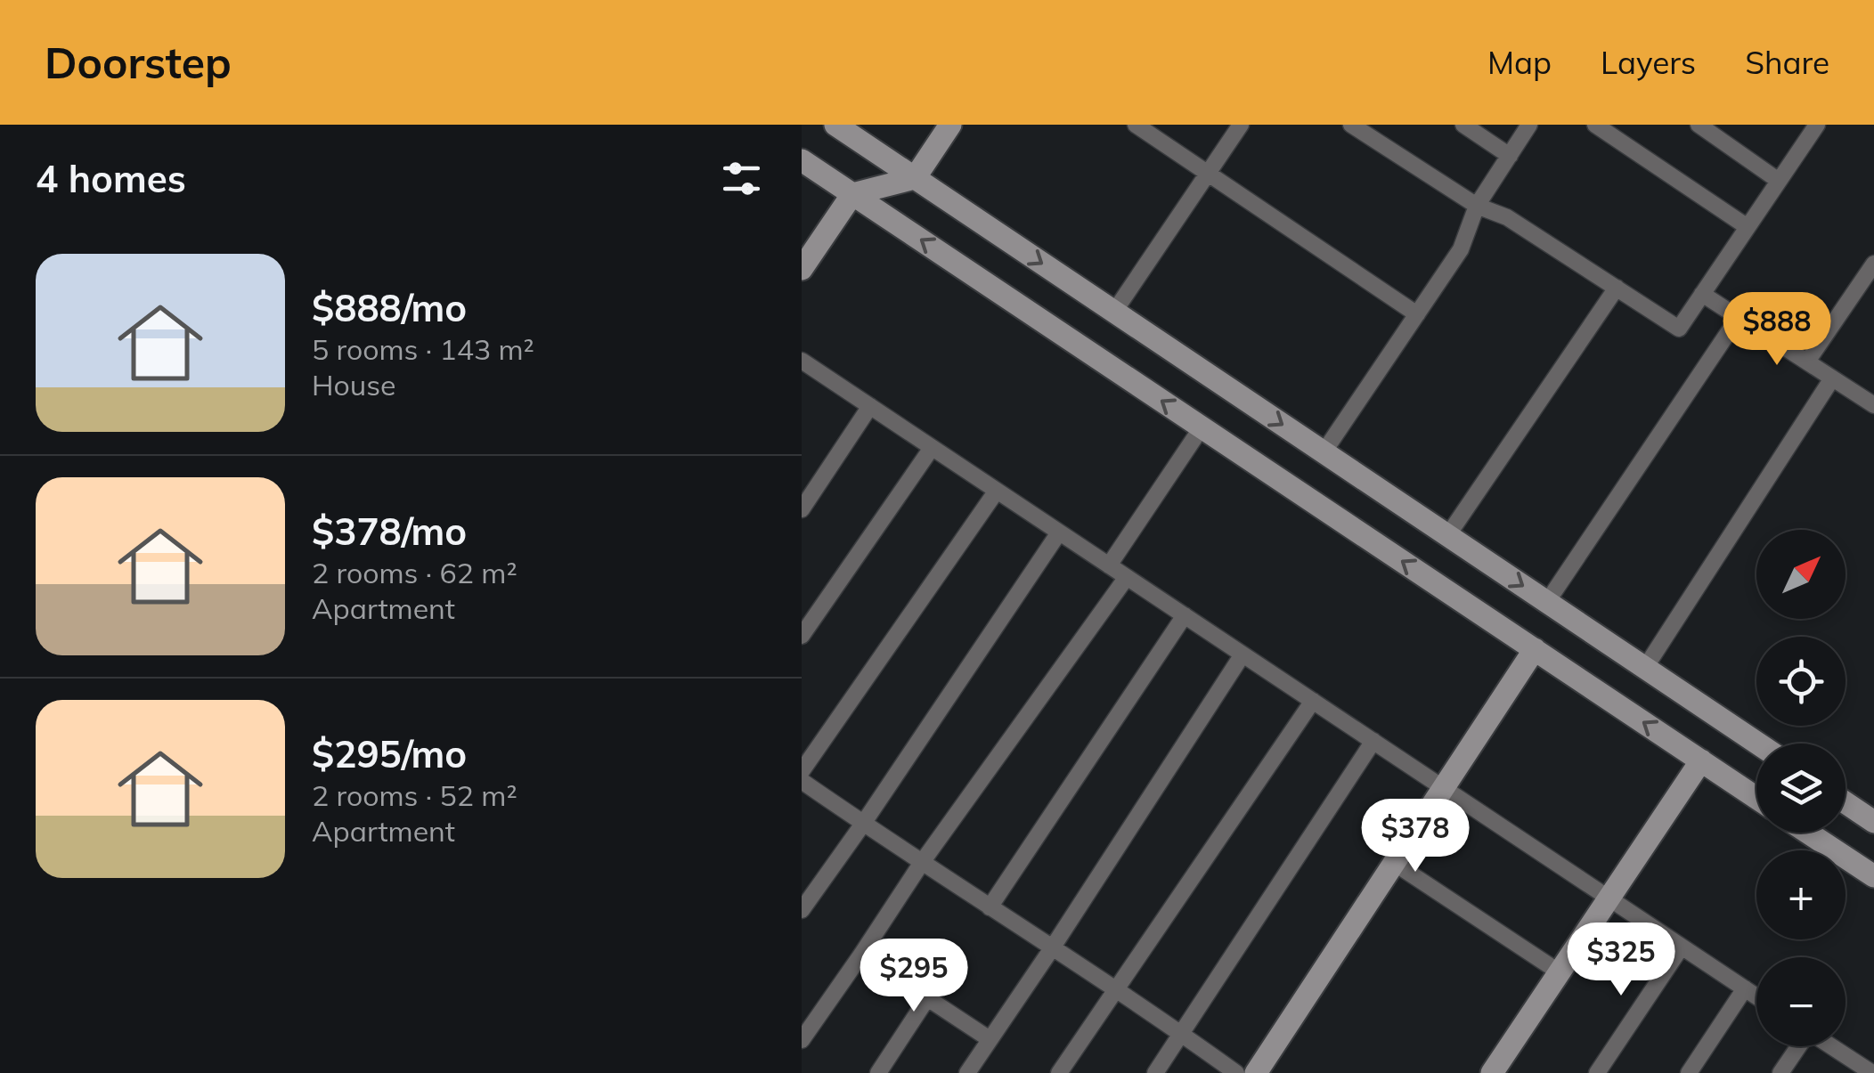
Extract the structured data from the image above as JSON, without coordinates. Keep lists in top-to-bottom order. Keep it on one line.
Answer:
{"north":"top right","page":{"header":"Doorstep","nav":["Map","Layers","Share"],"heading":"4 homes","list":[{"name":"$888/mo","note":"5 rooms · 143 m² · House"},{"name":"$378/mo","note":"2 rooms · 62 m² · Apartment"},{"name":"$295/mo","note":"2 rooms · 52 m² · Apartment"}],"price":["$888","$378","$325","$295"],"map_buttons":["+","−"]}}
